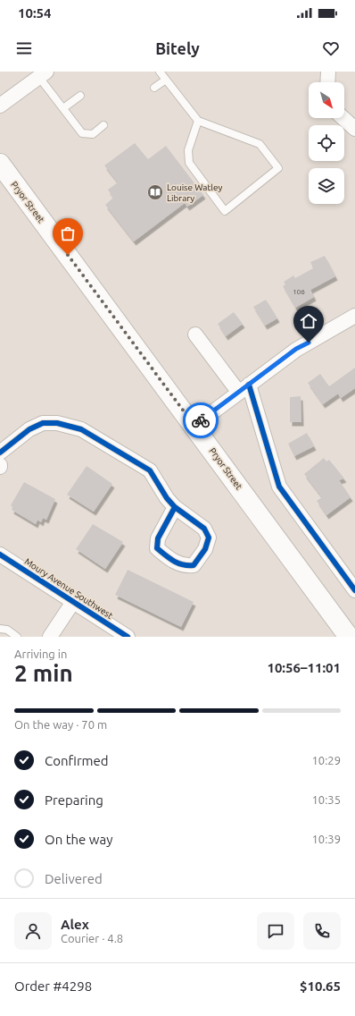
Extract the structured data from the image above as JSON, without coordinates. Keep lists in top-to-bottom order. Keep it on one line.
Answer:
{"streets":{"main road":["Pryor Street"],"street":["Moury Avenue Southwest"]},"places":{"library":["Louise Watley Library"]},"house_numbers":["106"],"north":"bottom right","page":{"status":"10:54","header":"Bitely","heading":["2 min","Arriving in","10:56–11:01"],"panel":["Alex","Courier · 4.8","Order #4298","$10.65"],"bar":"On the way · 70 m","list":[["Confirmed","10:29"],["Preparing","10:35"],["On the way","10:39"],"Delivered"]}}
